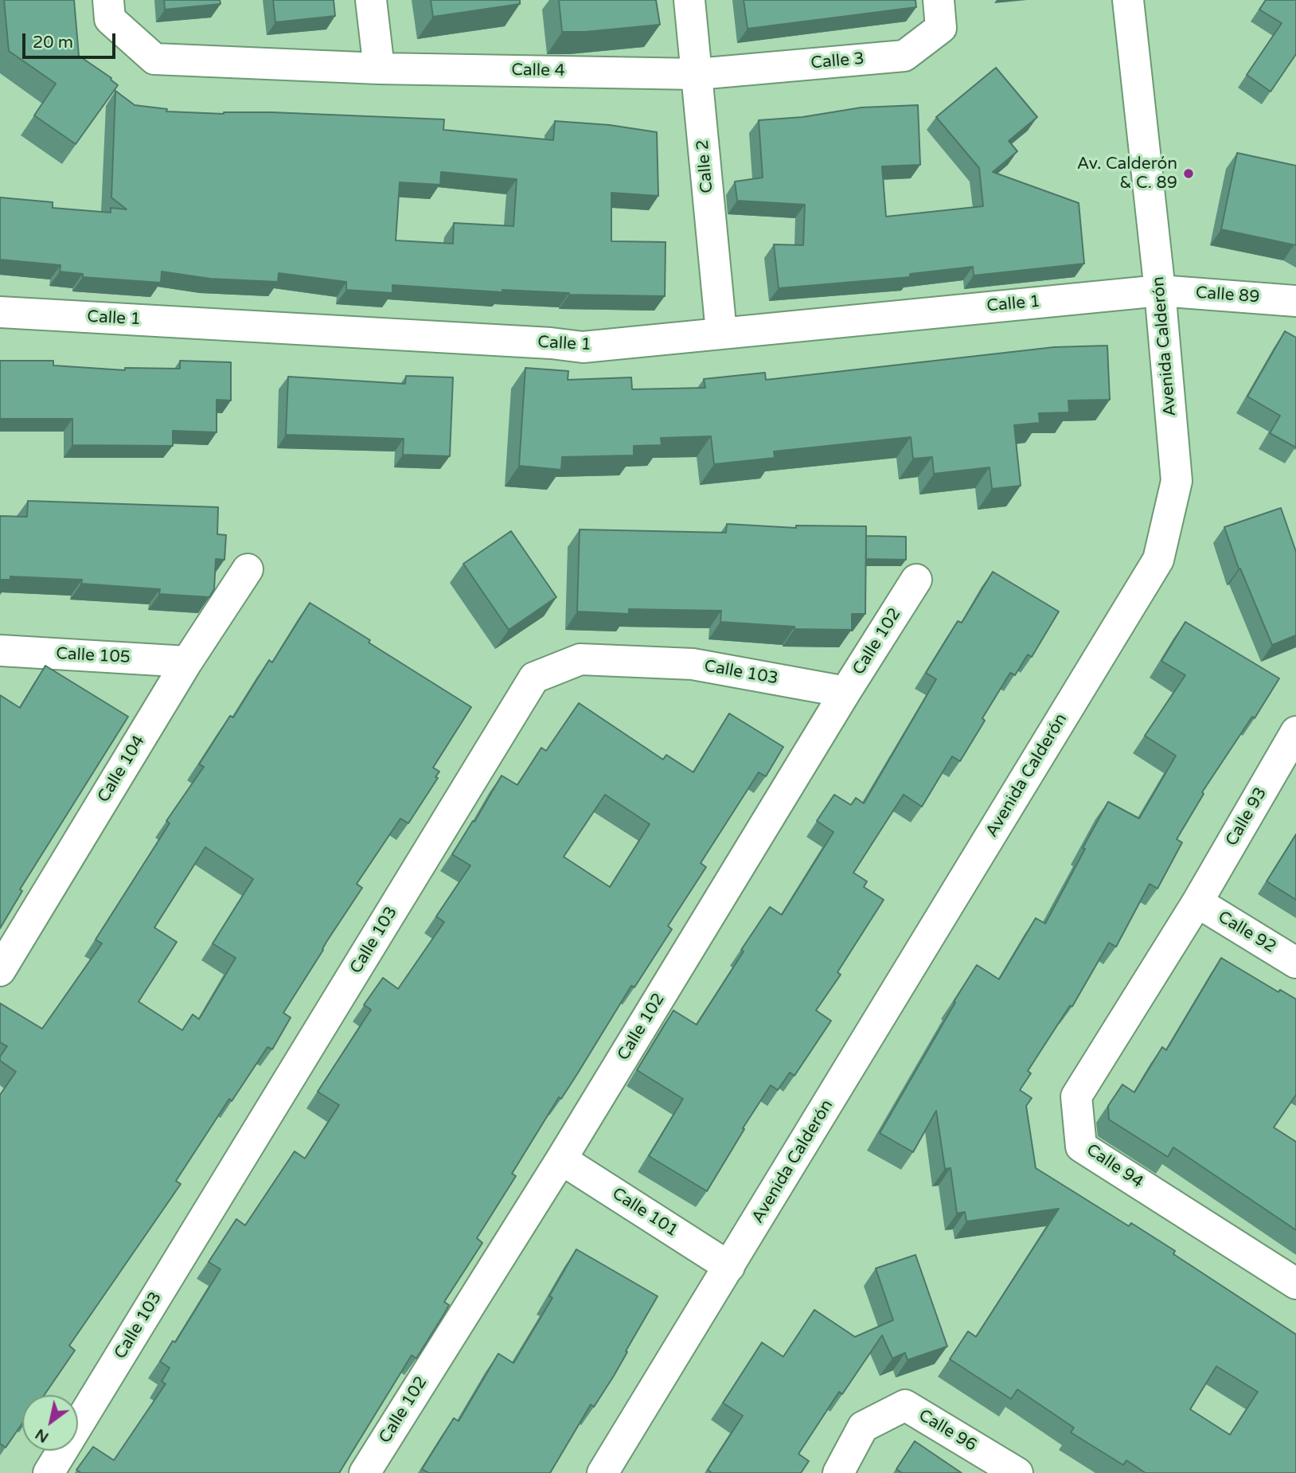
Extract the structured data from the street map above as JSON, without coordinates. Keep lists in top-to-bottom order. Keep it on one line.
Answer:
{"streets":{"street":["Calle 3","Calle 4","Calle 2","Calle 89","Calle 1","Avenida Calderón","Calle 102","Calle 105","Calle 103","Calle 104","Calle 93","Calle 92","Calle 94","Calle 101","Calle 96"]},"crossings":[["Calle 3","Calle 4"],["Calle 3","Calle 2"],["Calle 4","Calle 2"],["Calle 2","Calle 1"],["Calle 89","Calle 1"],["Calle 89","Avenida Calderón"],["Calle 1","Avenida Calderón"],["Avenida Calderón","Calle 101"],["Calle 102","Calle 103"],["Calle 102","Calle 101"],["Calle 105","Calle 104"],["Calle 93","Calle 92"],["Calle 93","Calle 94"],["Calle 92","Calle 94"]],"places":["Av. Calderón & C. 89"],"scale_bar":"20 m","north":"bottom left"}
